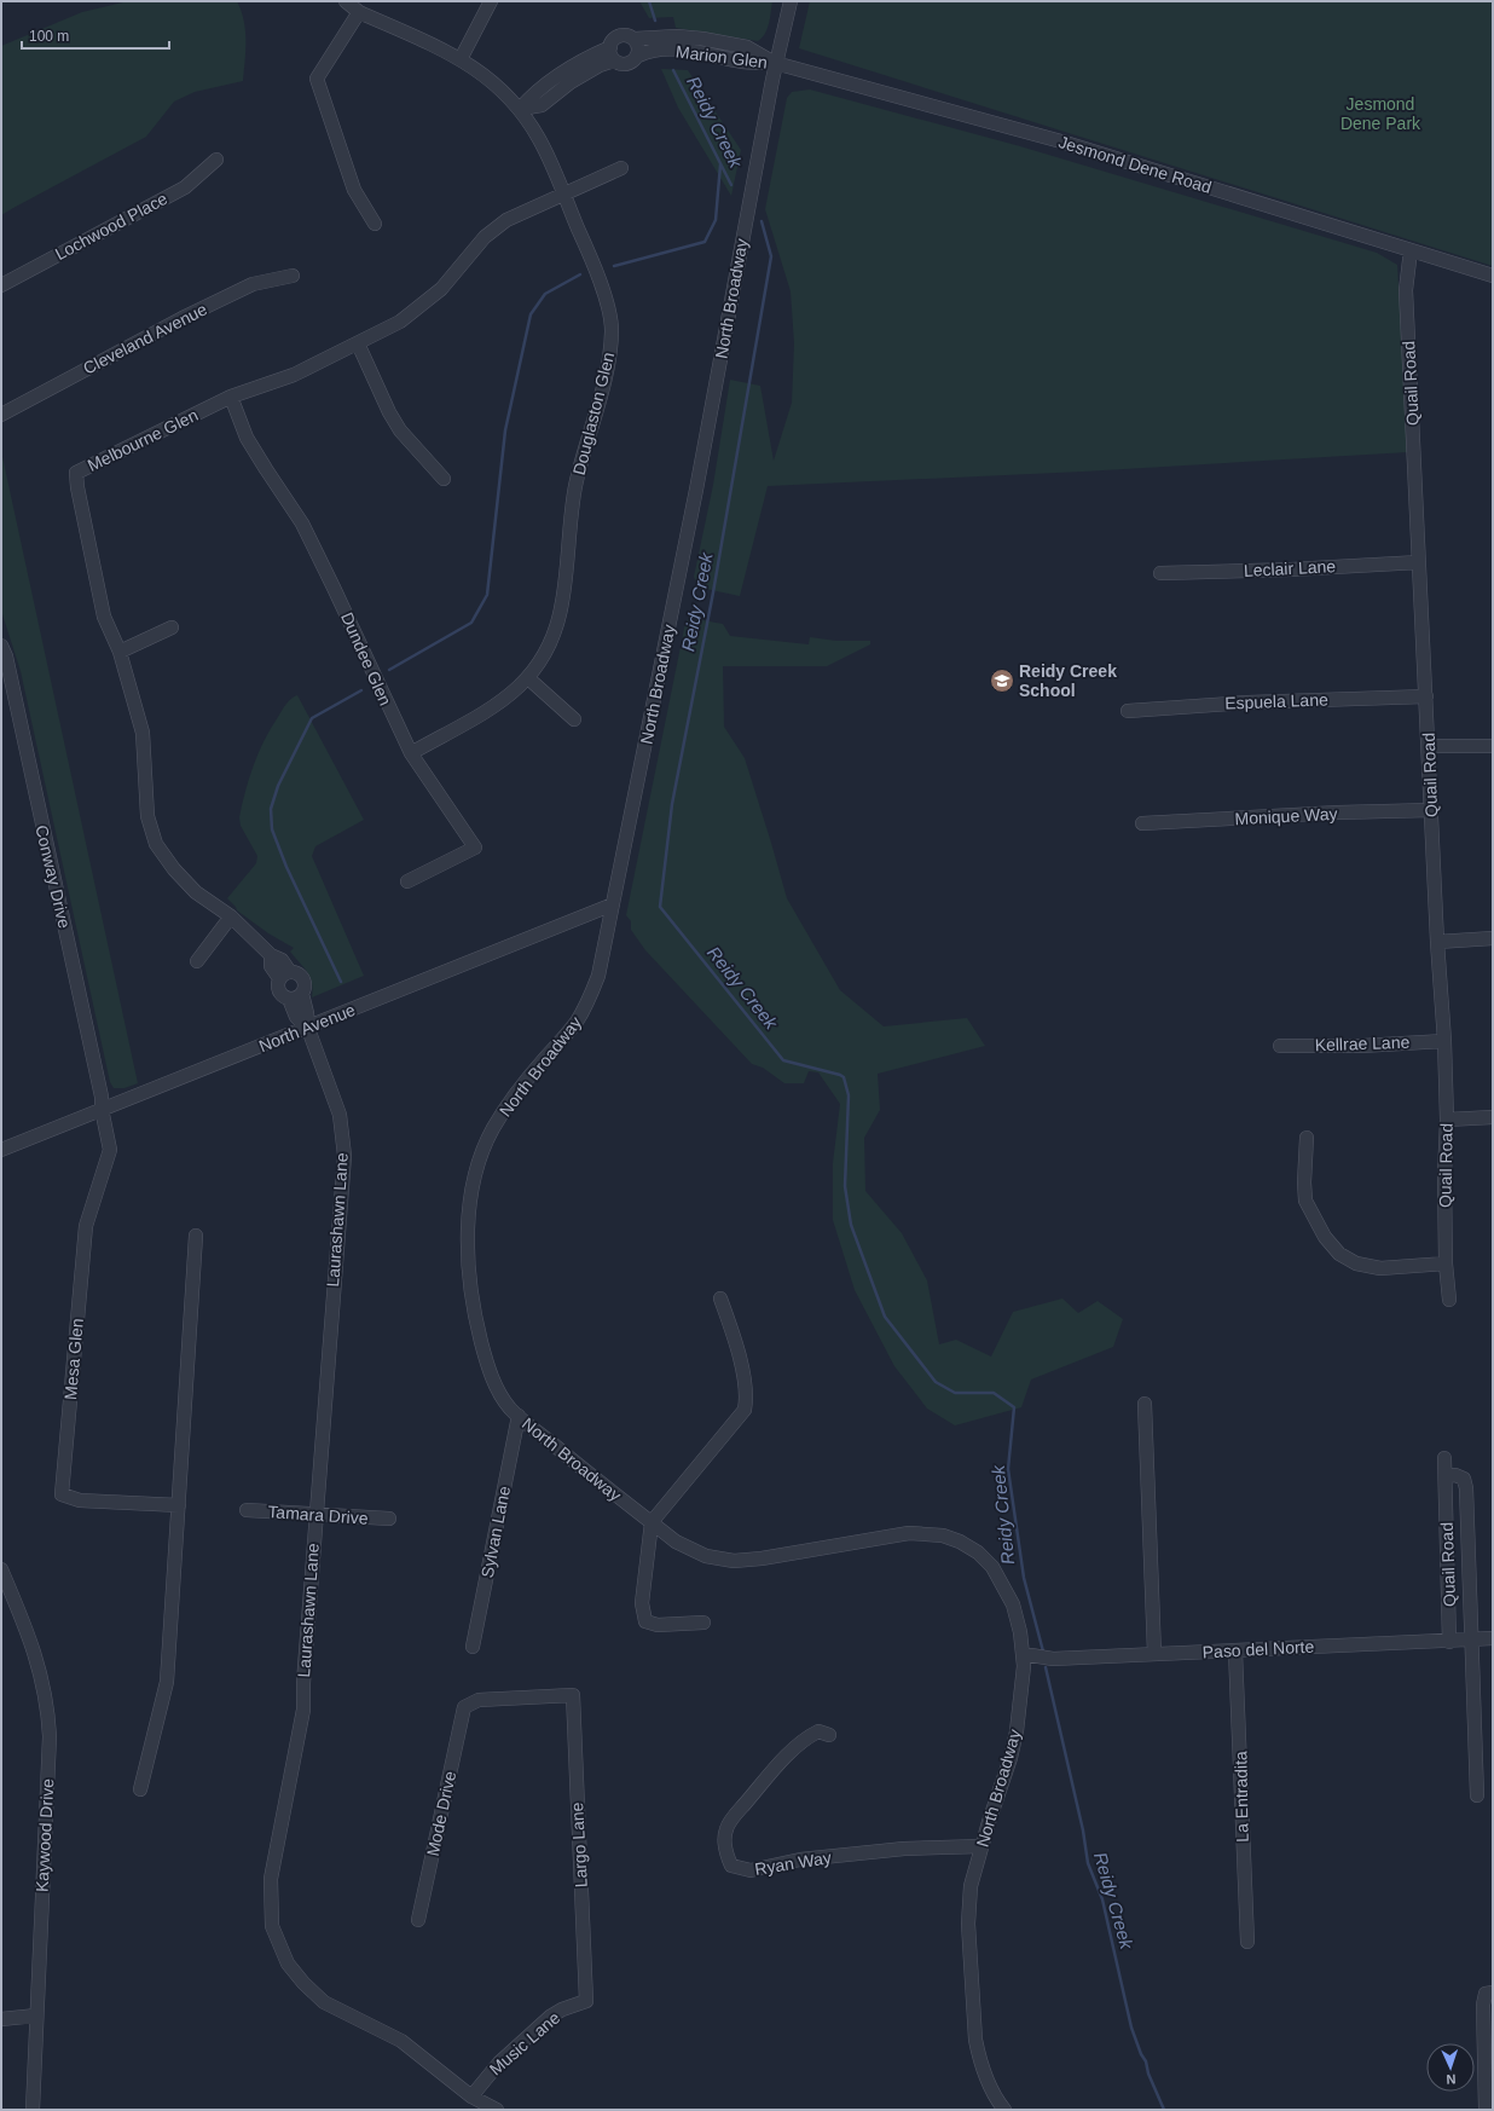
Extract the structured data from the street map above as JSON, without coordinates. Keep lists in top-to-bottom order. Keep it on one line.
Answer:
{"streets":{"street":["Marion Glen","Jesmond Dene Road","Lochwood Place","North Broadway","Cleveland Avenue","Quail Road","Douglaston Glen","Melbourne Glen","Leclair Lane","Dundee Glen","Espuela Lane","Monique Way","Conway Drive","North Avenue","Kellrae Lane","Laurashawn Lane","Mesa Glen","Tamara Drive","Sylvan Lane","Paso del Norte","La Entradita","Mode Drive","Kaywood Drive","Largo Lane","Ryan Way","Music Lane"]},"crossings":[["Marion Glen","Jesmond Dene Road"],["Marion Glen","North Broadway"],["Jesmond Dene Road","North Broadway"],["Jesmond Dene Road","Quail Road"],["North Broadway","North Avenue"],["North Broadway","Sylvan Lane"],["North Broadway","Paso del Norte"],["North Broadway","Ryan Way"],["Quail Road","Leclair Lane"],["Quail Road","Espuela Lane"],["Quail Road","Monique Way"],["Quail Road","Kellrae Lane"],["Quail Road","Paso del Norte"],["Douglaston Glen","Melbourne Glen"],["Douglaston Glen","Dundee Glen"],["Melbourne Glen","Dundee Glen"],["Melbourne Glen","North Avenue"],["Melbourne Glen","Laurashawn Lane"],["Conway Drive","North Avenue"],["Conway Drive","Mesa Glen"],["North Avenue","Laurashawn Lane"],["North Avenue","Mesa Glen"],["Laurashawn Lane","Tamara Drive"],["Laurashawn Lane","Music Lane"],["Paso del Norte","La Entradita"],["Mode Drive","Largo Lane"],["Largo Lane","Music Lane"]],"water":["Reidy Creek"],"parks":["Jesmond Dene Park"],"places":{"school or university":["Reidy Creek School"]},"scale_bar":"100 m","north":"bottom"}
